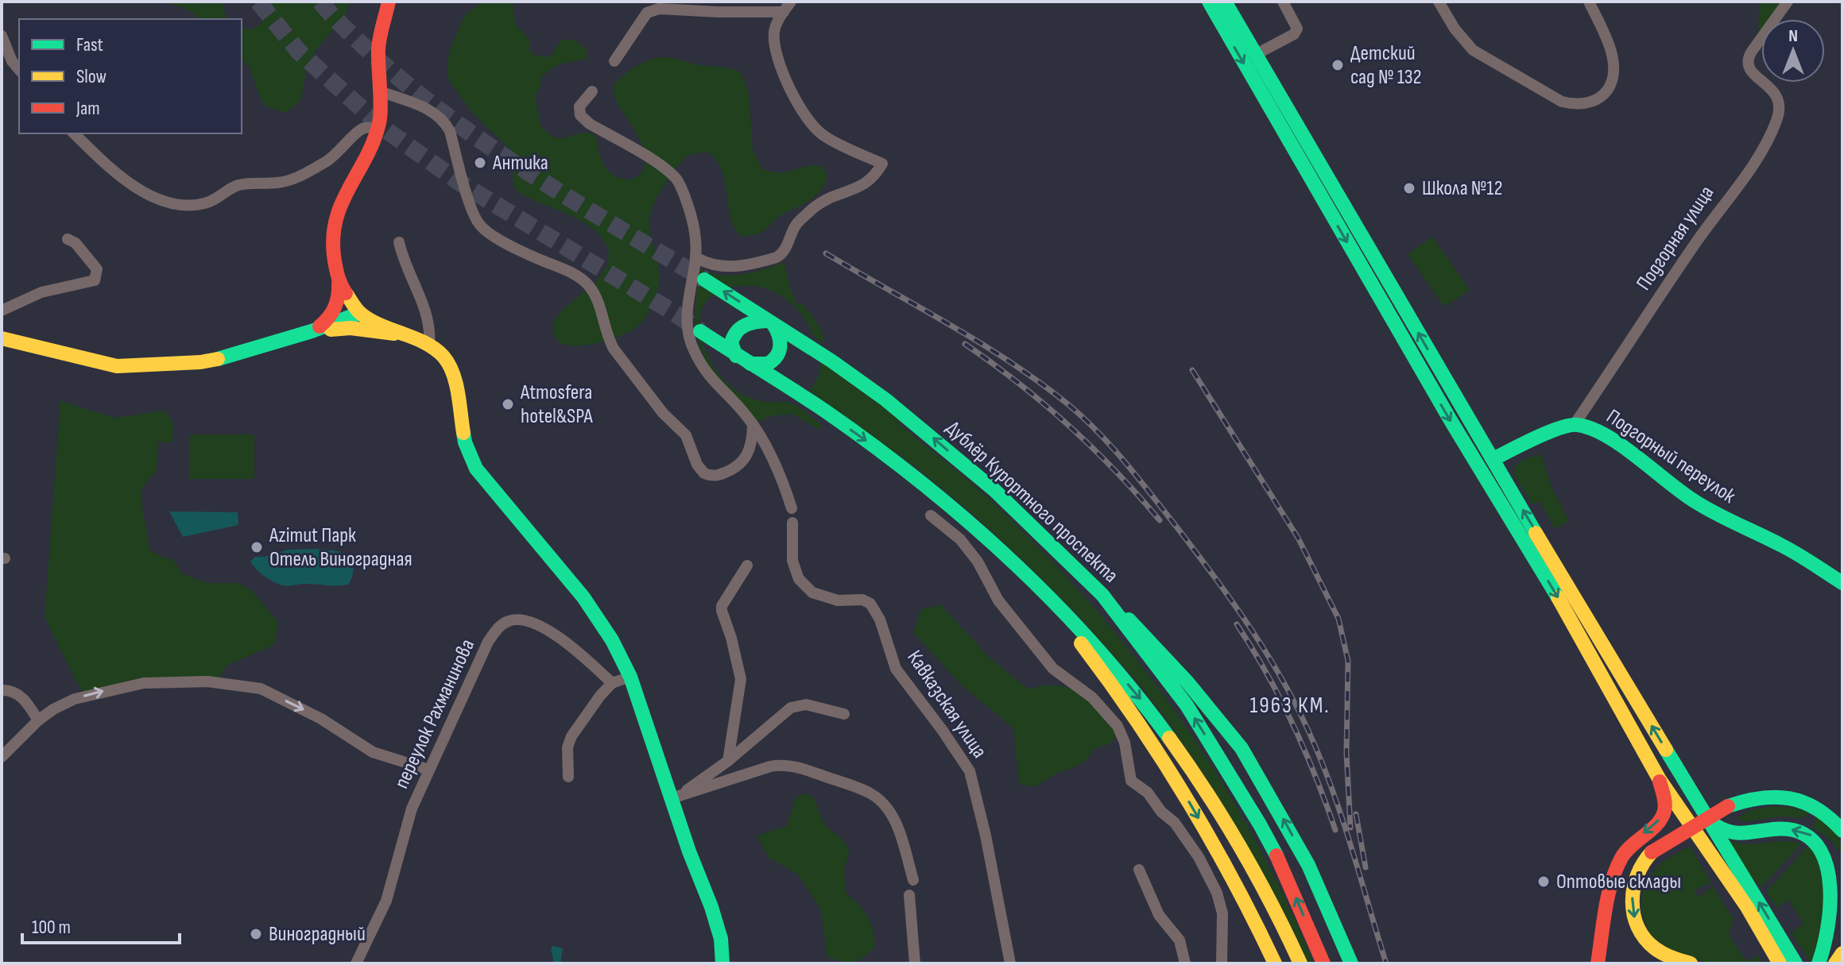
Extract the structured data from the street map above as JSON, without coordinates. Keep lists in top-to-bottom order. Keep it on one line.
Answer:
{"streets":{"main road":["Подгорный переулок","Дублёр Курортного проспекта"],"street":["Подгорная улица","Кавказская улица","переулок Рахманинова"]},"crossings":[["Подгорная улица","Подгорный переулок"]],"districts":["1963 КМ."],"places":["Детский сад № 132","Антика","Школа №12","Atmosfera hotel&SPA","Azimut Парк Отель Виноградная","Оптовые склады","Виноградный"],"legend":["Fast","Slow","Jam"],"scale_bar":"100 m","north":"top"}
